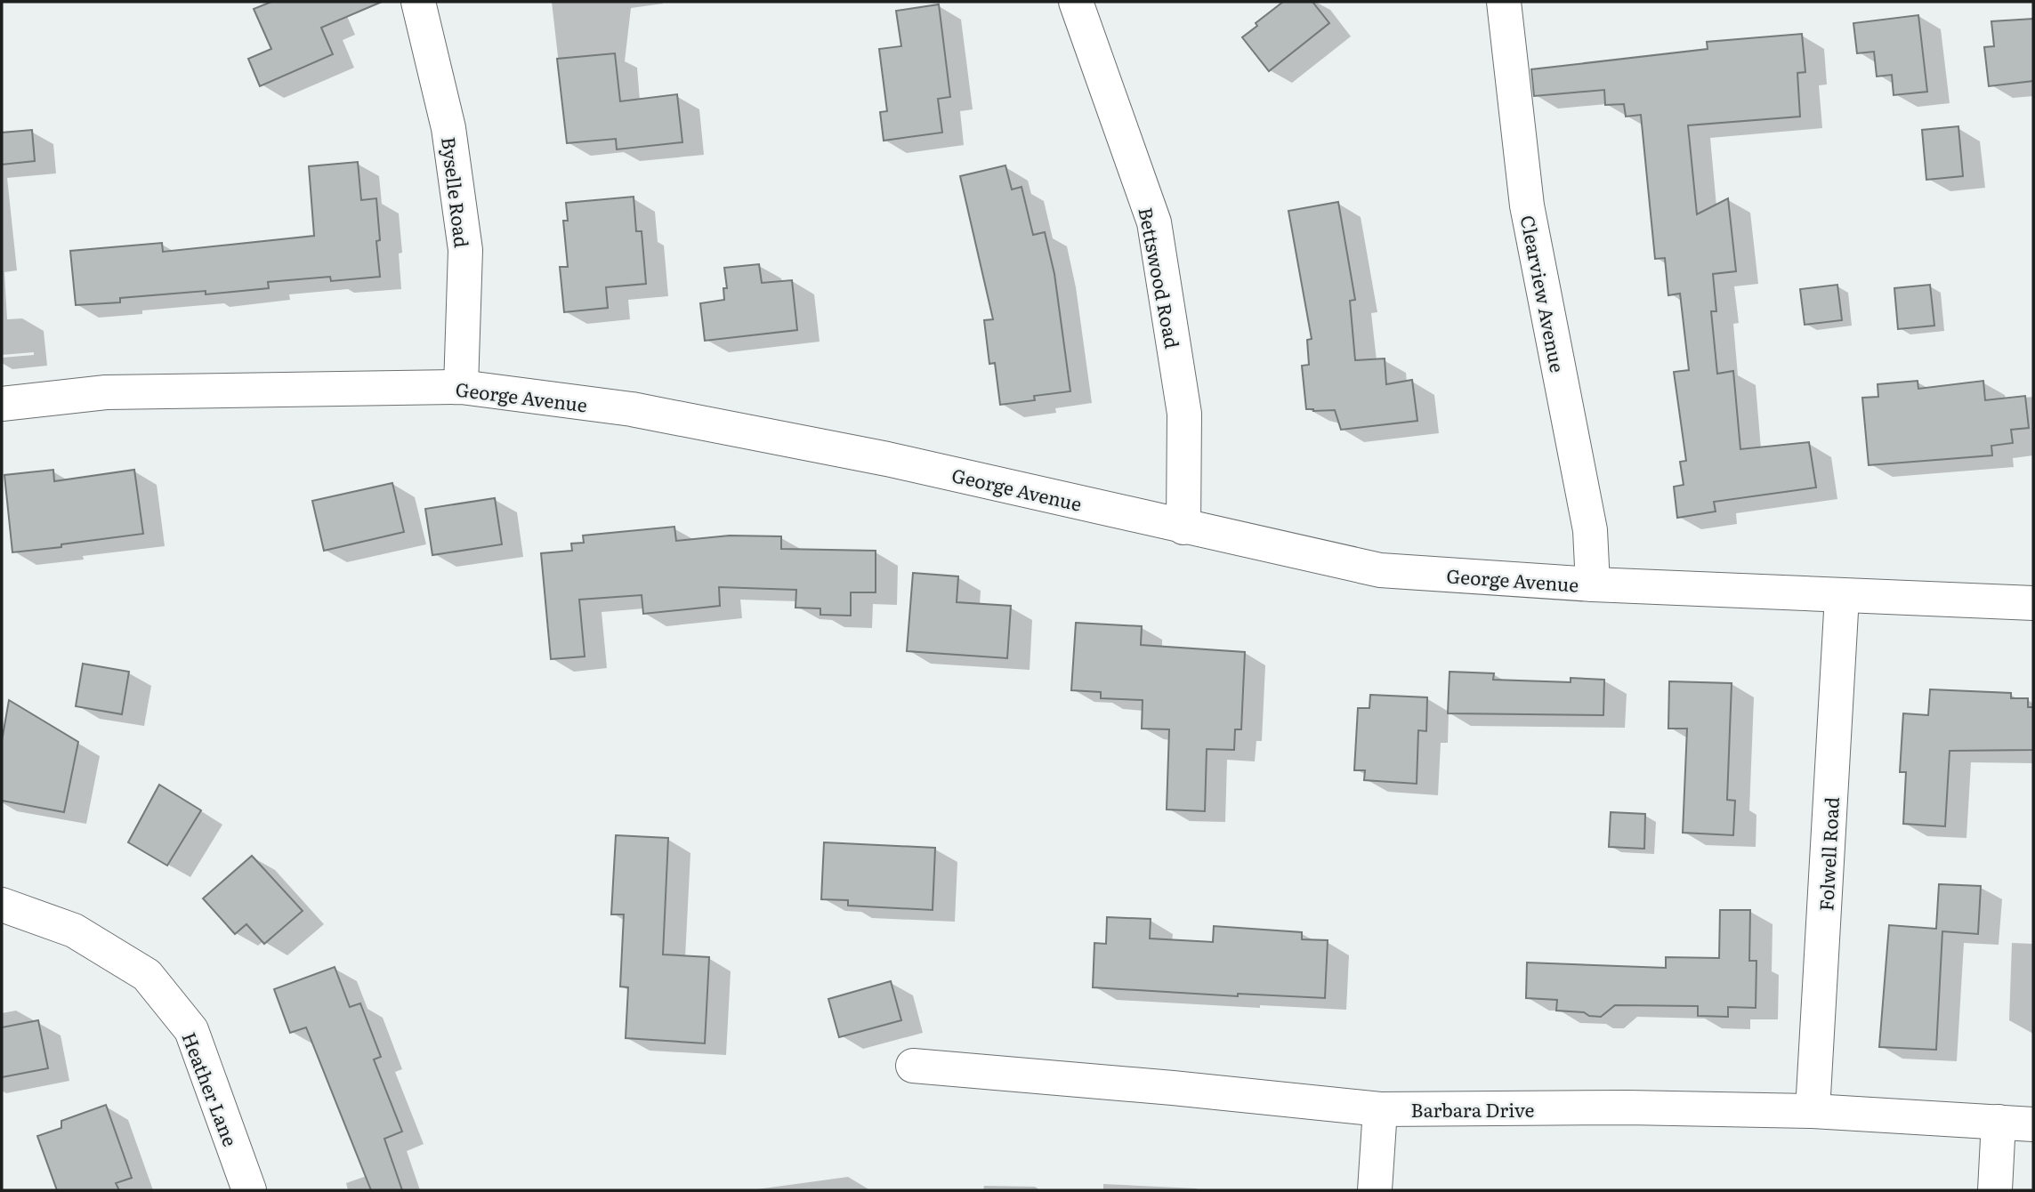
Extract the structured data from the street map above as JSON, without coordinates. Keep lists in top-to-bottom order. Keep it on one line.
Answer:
{"streets":{"street":["Byselle Road","Bettswood Road","Clearview Avenue","George Avenue","Folwell Road","Heather Lane","Barbara Drive"]},"crossings":[["Byselle Road","George Avenue"],["Bettswood Road","George Avenue"],["Clearview Avenue","George Avenue"],["George Avenue","Folwell Road"],["Folwell Road","Barbara Drive"]]}
